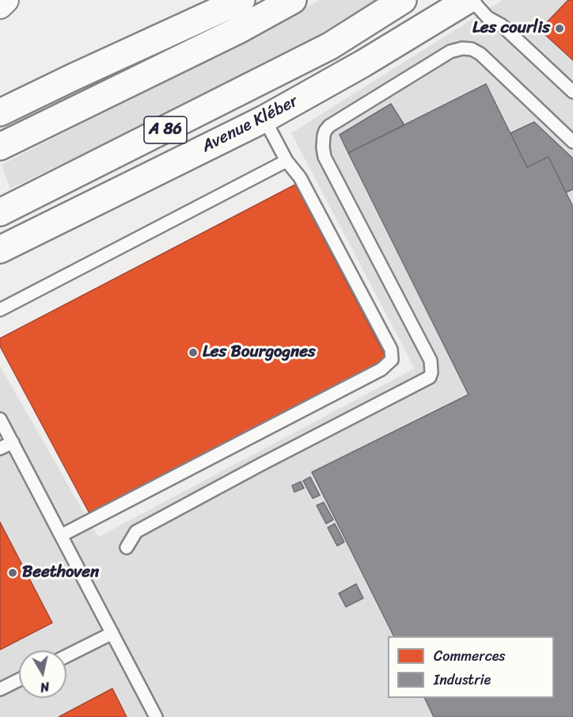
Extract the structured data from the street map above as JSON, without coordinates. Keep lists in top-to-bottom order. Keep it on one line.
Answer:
{"streets":{"main road":["Avenue Kléber","A 86"]},"places":["Les courlis","Les Bourgognes","Beethoven"],"legend":["Commerces","Industrie"],"north":"bottom"}
